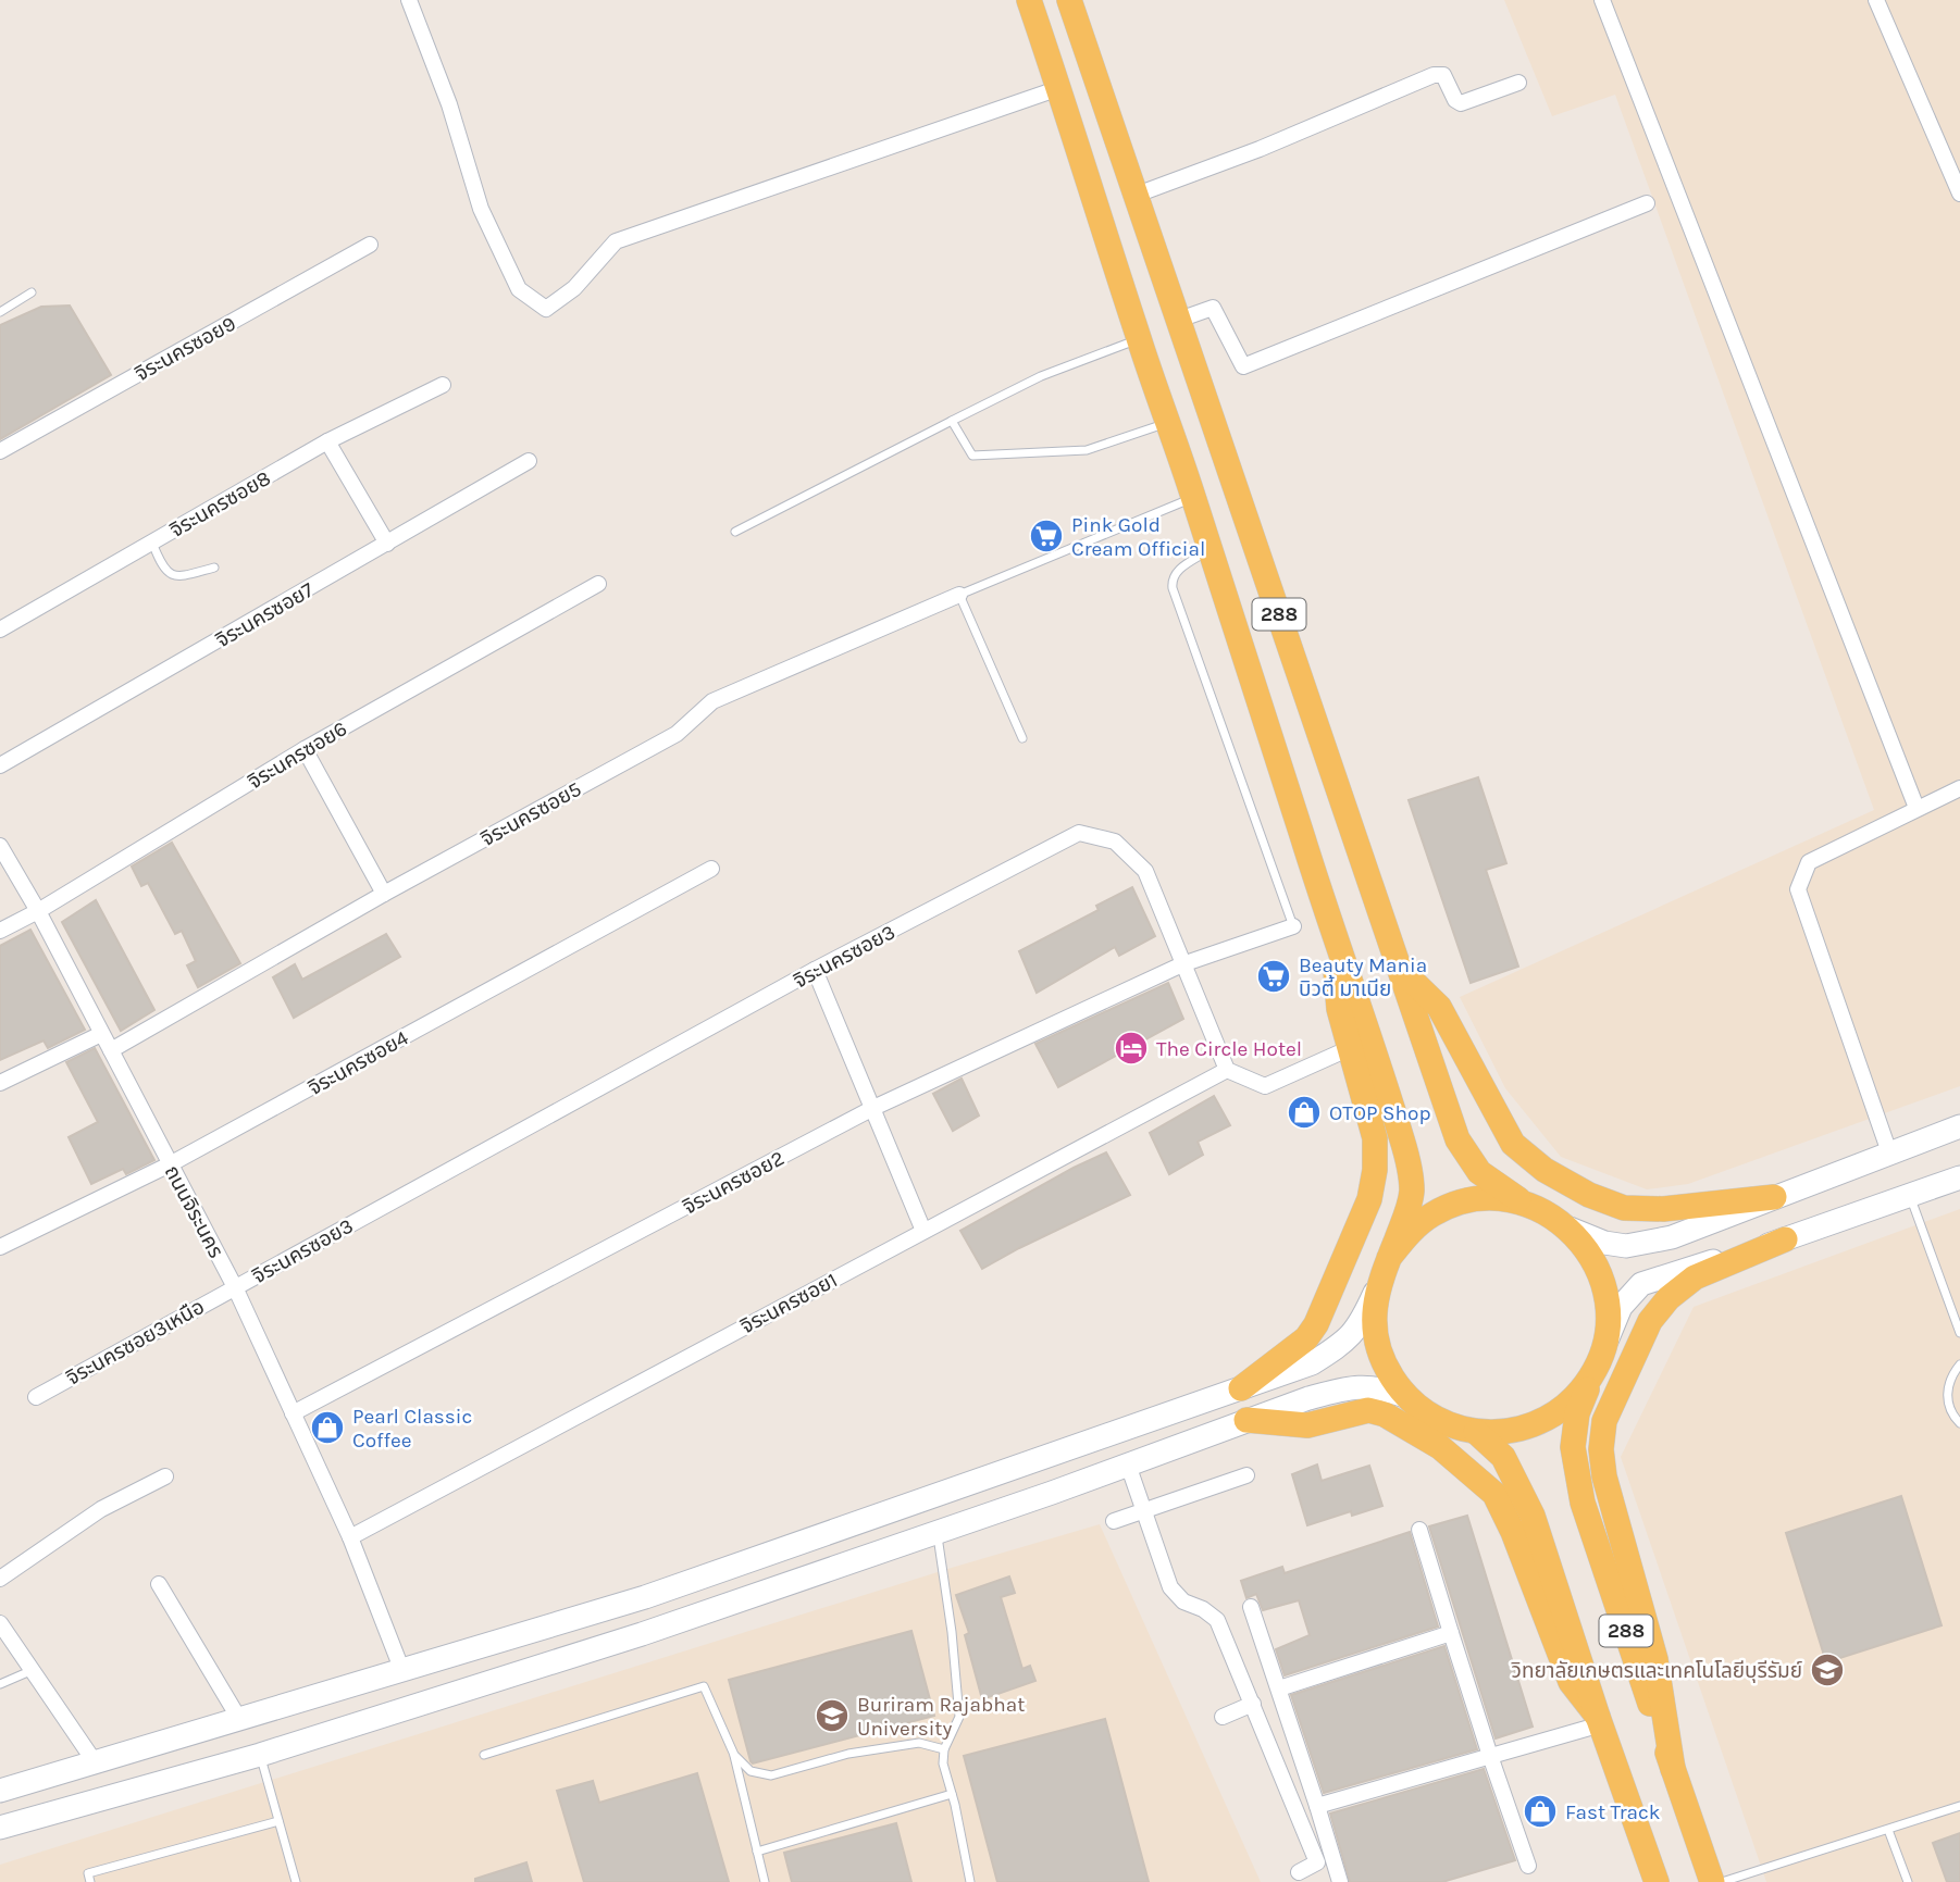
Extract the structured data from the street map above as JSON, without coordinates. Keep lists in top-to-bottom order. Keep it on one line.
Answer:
{"streets":{"main road":["288"],"street":["จิระนครซอย9","จิระนครซอย8","จิระนครซอย7","จิระนครซอย6","จิระนครซอย5","จิระนครซอย3","จิระนครซอย4","จิระนครซอย2","ถนนจิระนคร","จิระนครซอย1","จิระนครซอย3เหนือ"]},"crossings":[["จิระนครซอย6","ถนนจิระนคร"],["จิระนครซอย5","ถนนจิระนคร"],["จิระนครซอย3","จิระนครซอย2"],["จิระนครซอย3","ถนนจิระนคร"],["จิระนครซอย3","จิระนครซอย1"],["จิระนครซอย3","จิระนครซอย3เหนือ"],["จิระนครซอย4","ถนนจิระนคร"],["จิระนครซอย2","ถนนจิระนคร"],["ถนนจิระนคร","จิระนครซอย1"],["ถนนจิระนคร","จิระนครซอย3เหนือ"]],"places":{"supermarket":["Pink Gold Cream Official","Beauty Mania บิวตี้ มาเนีย"],"hotel":["The Circle Hotel"],"shop":["OTOP Shop","Pearl Classic Coffee","Fast Track"],"school or university":["วิทยาลัยเกษตรและเทคโนโลยีบุรีรัมย์","Buriram Rajabhat University"]}}
